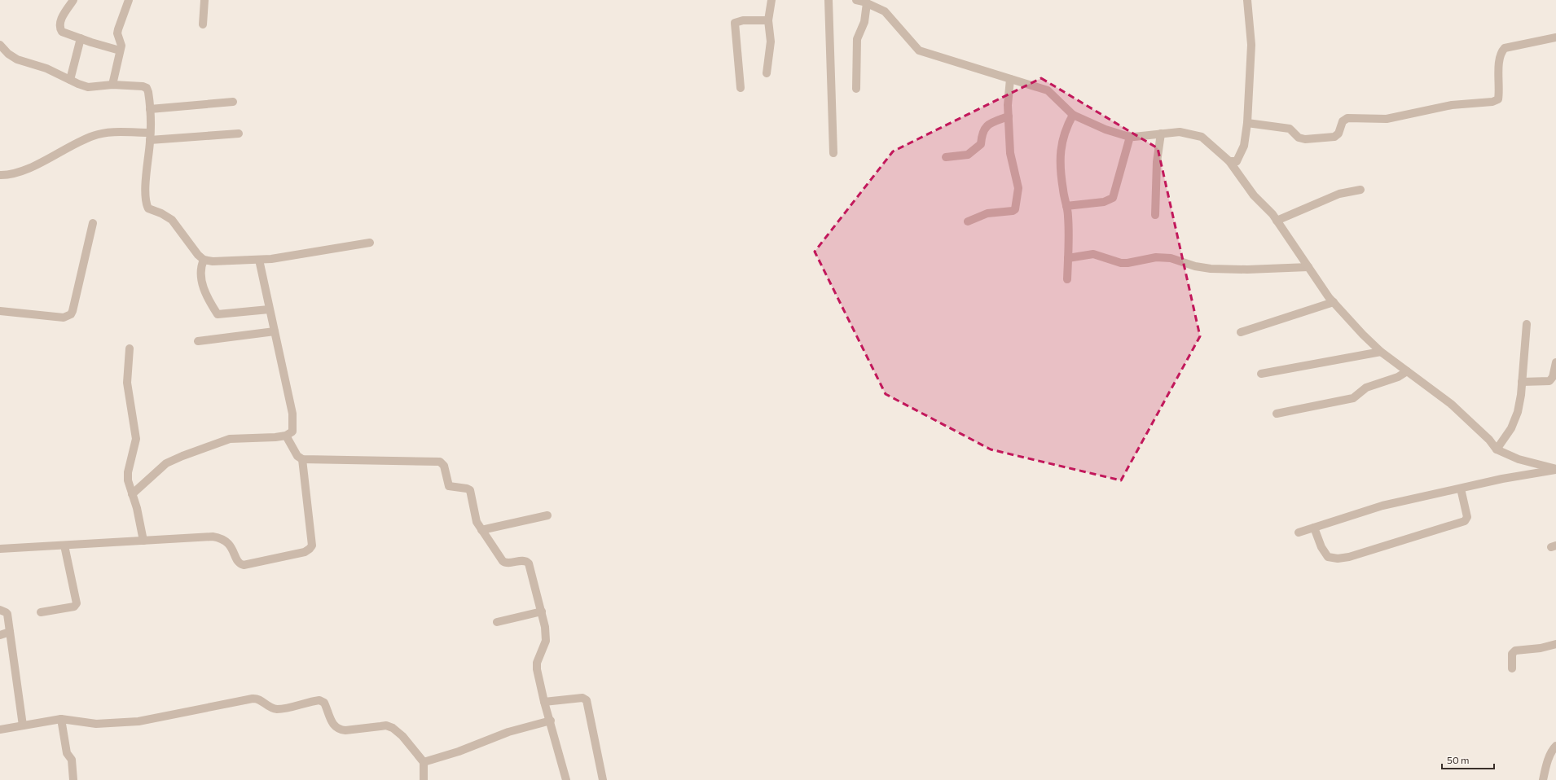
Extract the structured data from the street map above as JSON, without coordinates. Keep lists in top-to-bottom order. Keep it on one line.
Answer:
{"scale_bar":"50 m"}
